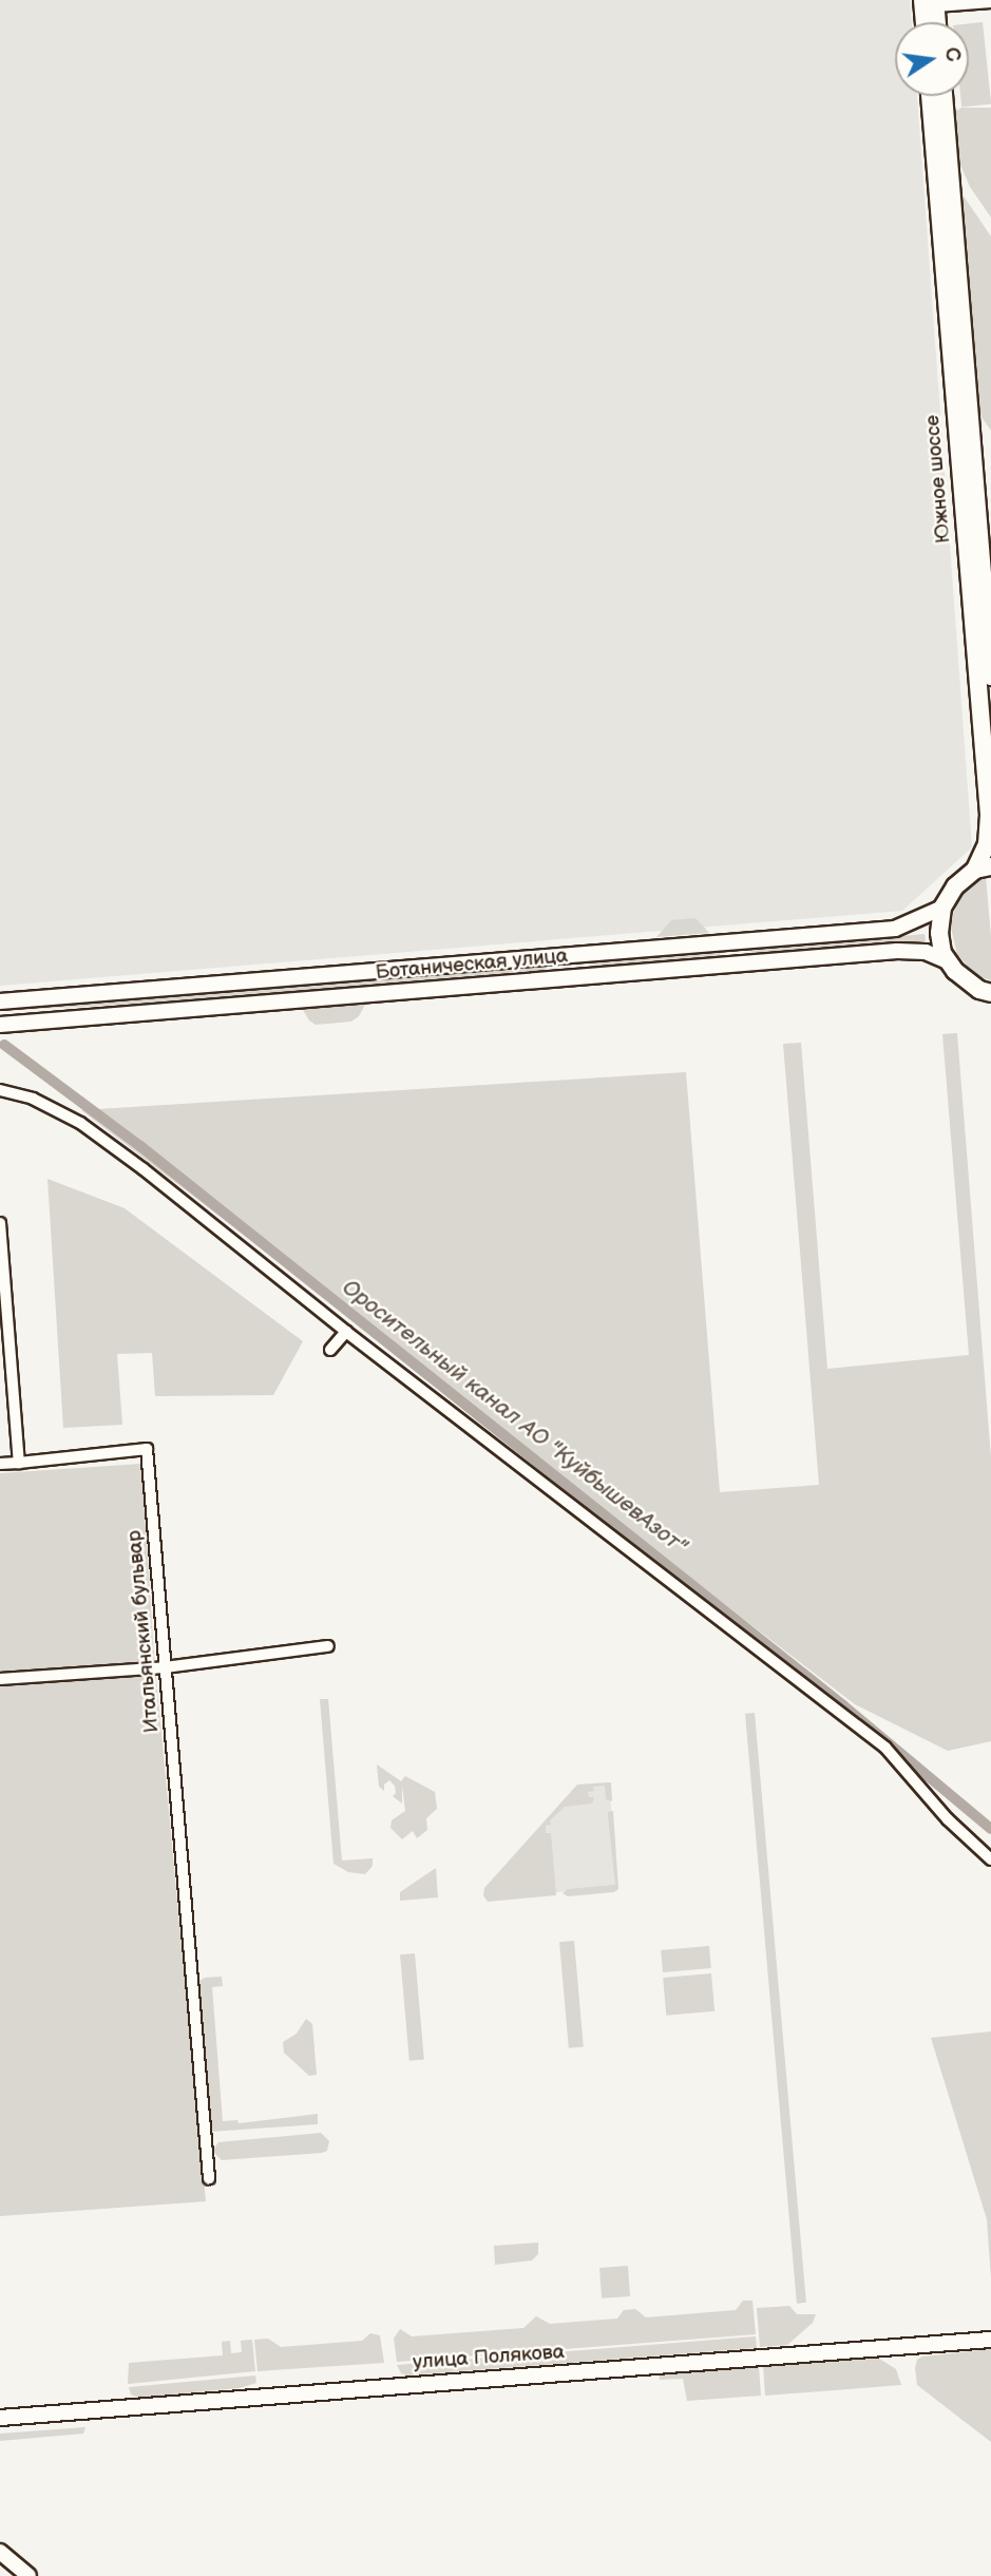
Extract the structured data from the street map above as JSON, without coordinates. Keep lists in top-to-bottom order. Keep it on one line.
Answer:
{"streets":{"main road":["Южное шоссе","Ботаническая улица","улица Полякова"],"street":["Итальянский бульвар"]},"water":["Оросительный канал АО \"КуйбышевАзот\""],"north":"right"}
